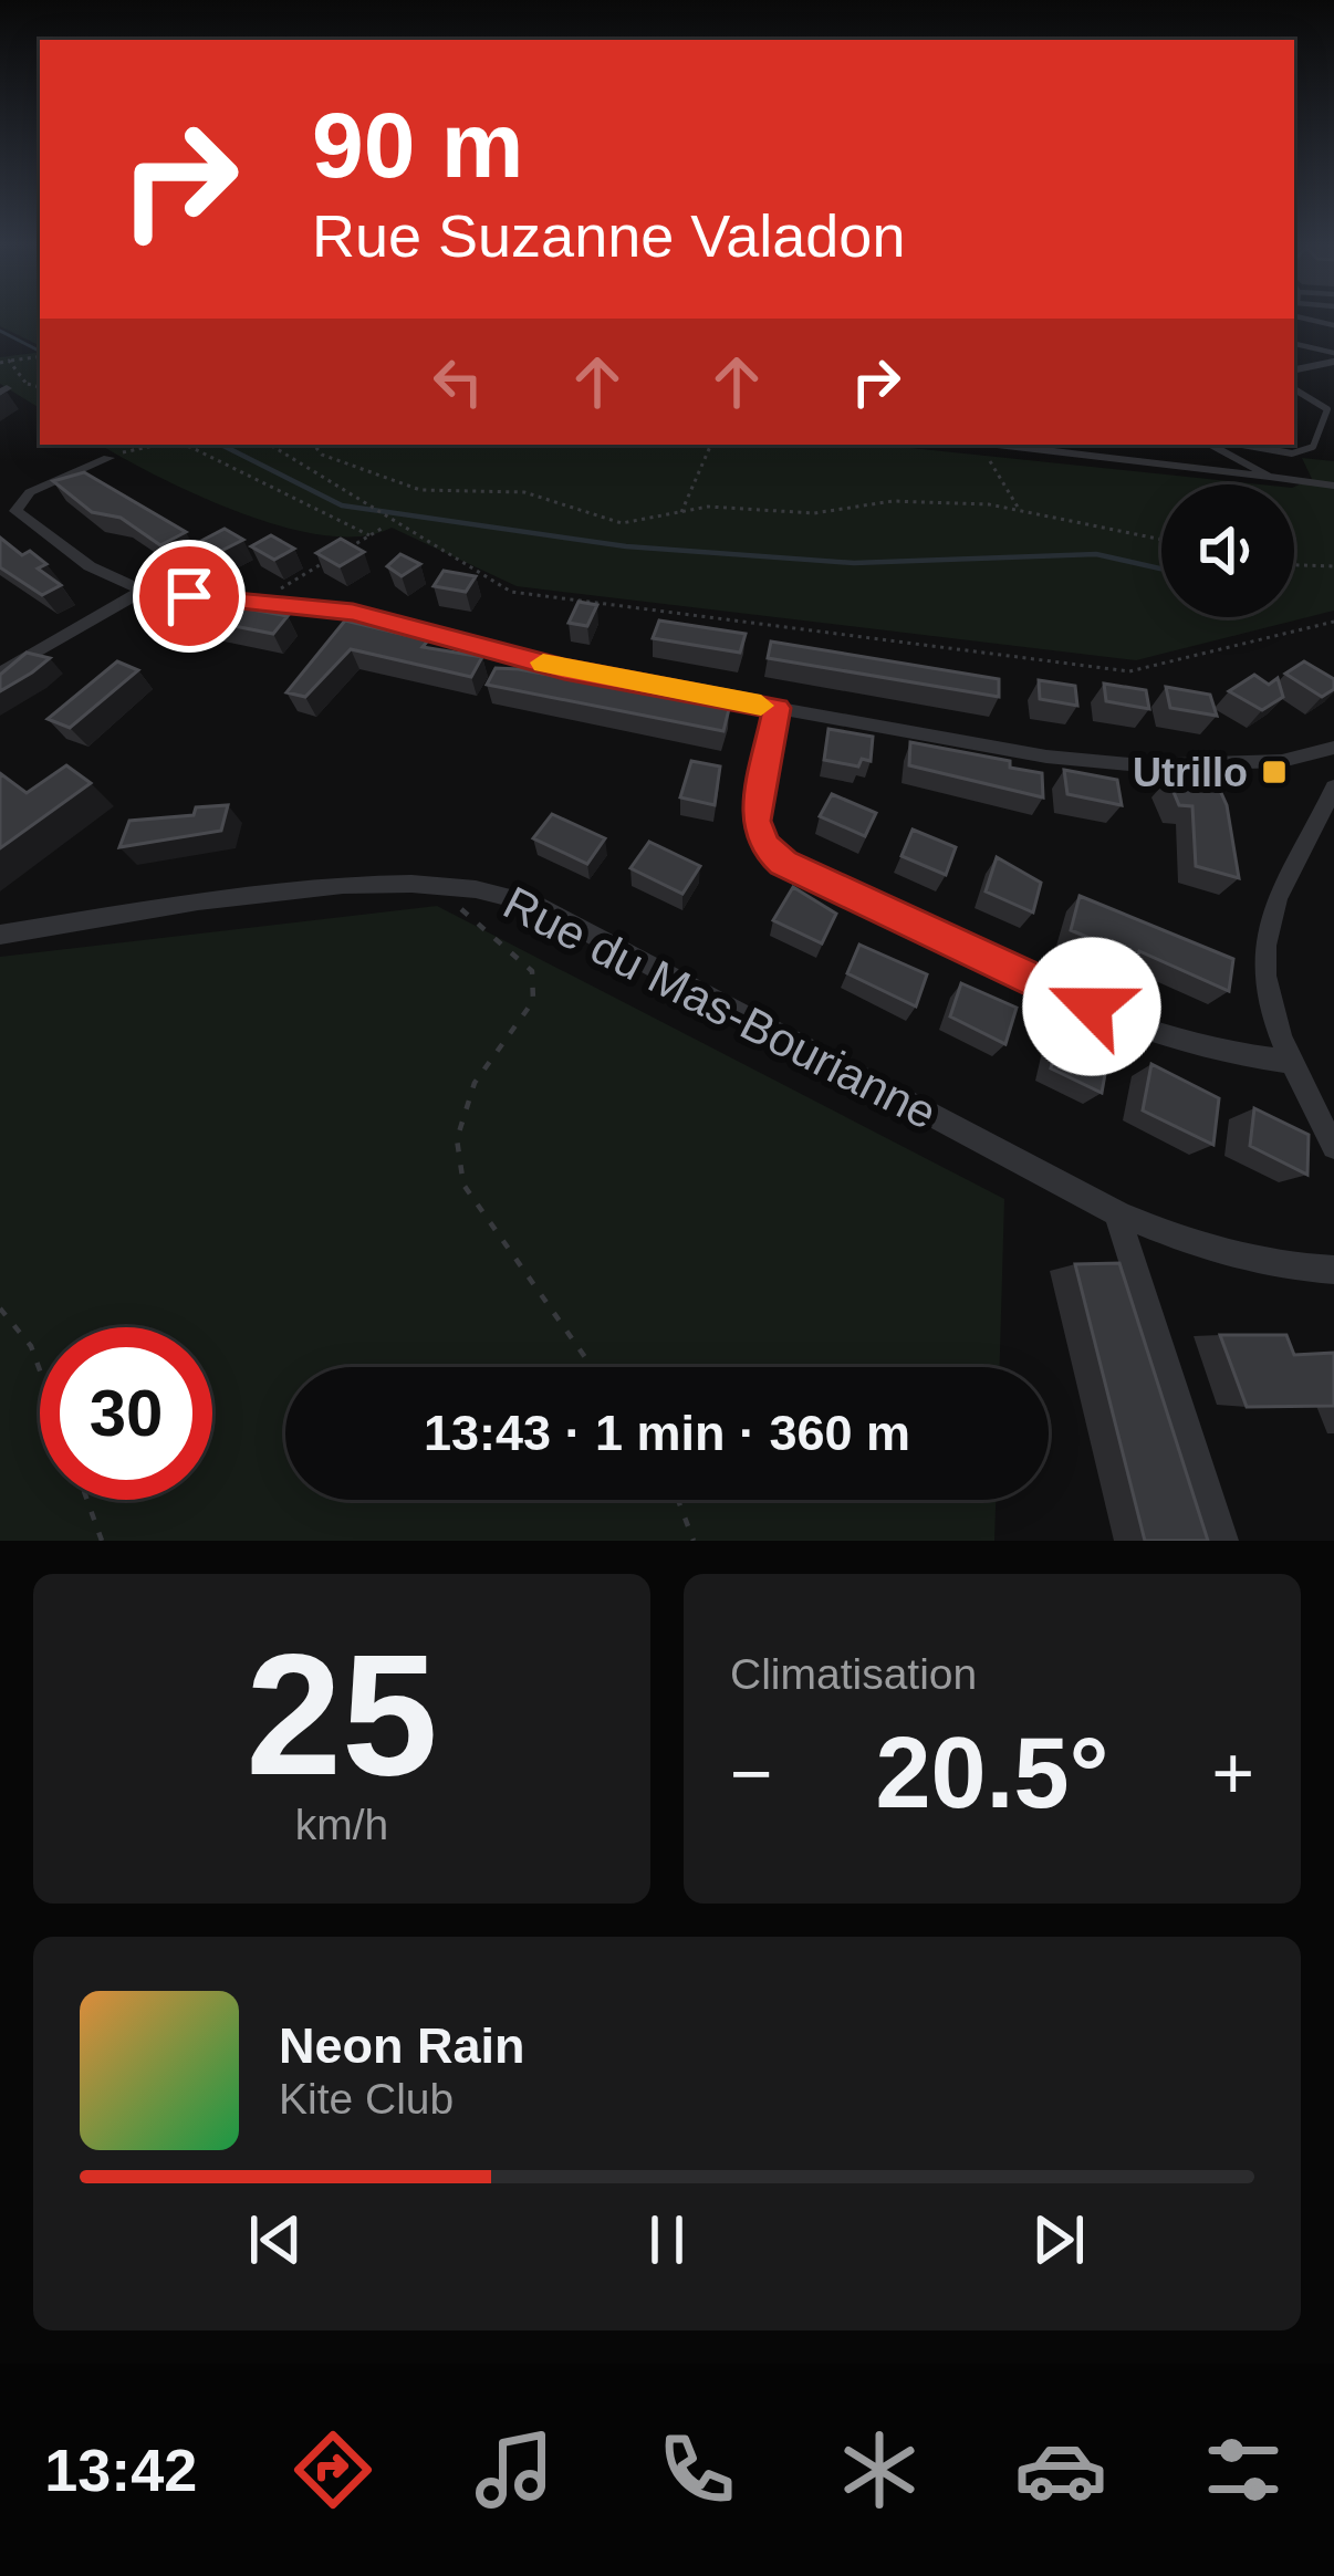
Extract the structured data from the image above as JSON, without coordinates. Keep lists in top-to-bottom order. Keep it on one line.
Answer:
{"streets":{"street":["Rue du Mas-Bourianne"]},"places":{"transit":["Utrillo"]},"page":{"turn":["90 m","Rue Suzanne Valadon"],"limit":"30","trip":"13:43 · 1 min · 360 m","tile":[["25","km/h"],"Climatisation"],"heat":["−","20.5°","+"],"song":["Neon Rain","Kite Club"],"tabs":"13:42"}}
